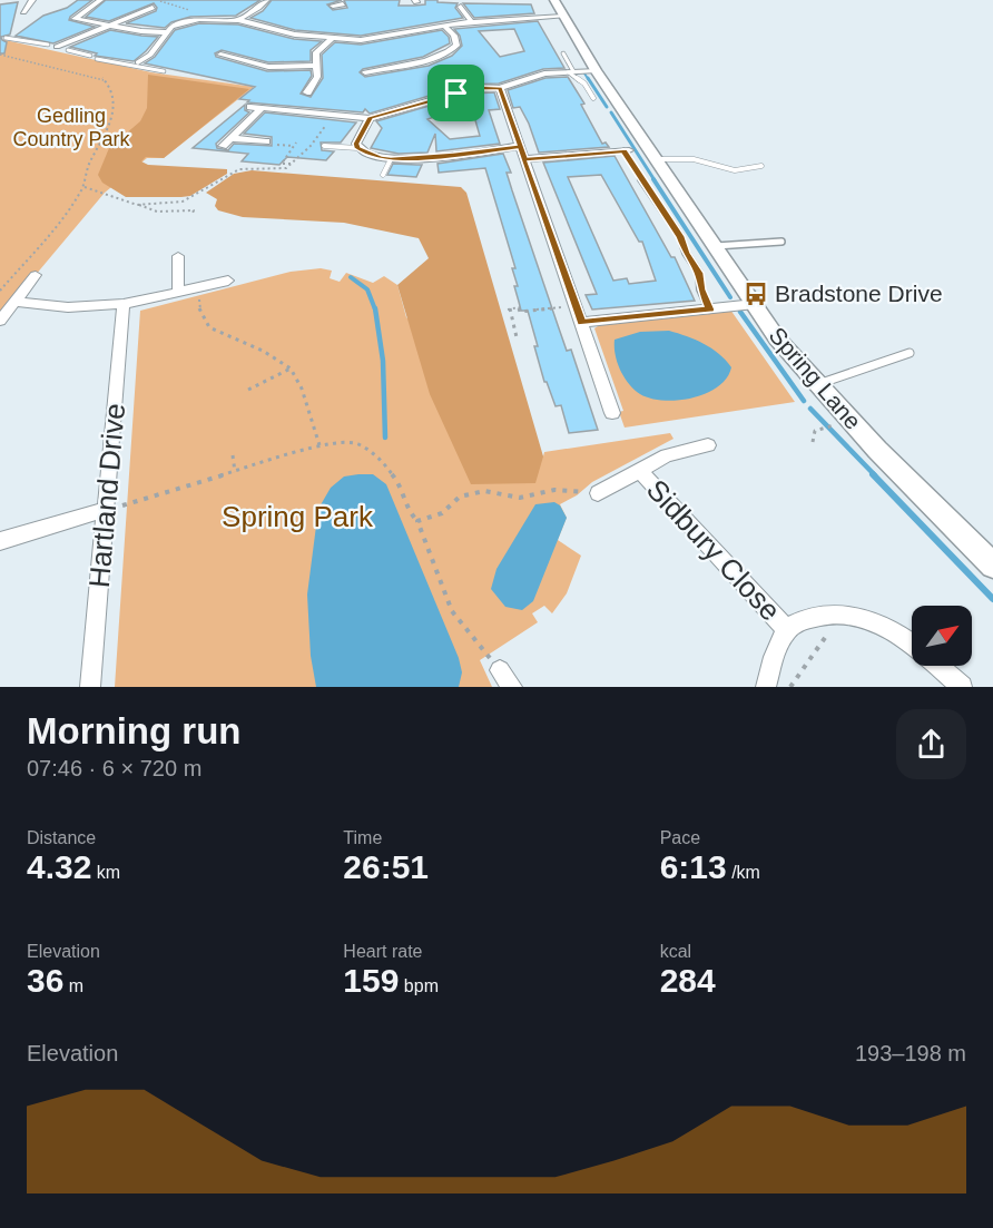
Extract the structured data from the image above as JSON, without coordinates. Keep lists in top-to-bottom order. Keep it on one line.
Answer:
{"streets":{"street":["Spring Lane","Hartland Drive","Sidbury Close"]},"parks":["Gedling Country Park","Spring Park"],"places":{"bus stop":["Bradstone Drive"]},"north":"top right","page":{"heading":["Morning run","07:46 · 6 × 720 m"],"stats":[["Distance","4.32 km"],["Time","26:51"],["Pace","6:13 /km"],["Elevation","36 m"],["Heart rate","159 bpm"],["kcal","284"]],"chart":["Elevation","193–198 m"]}}
